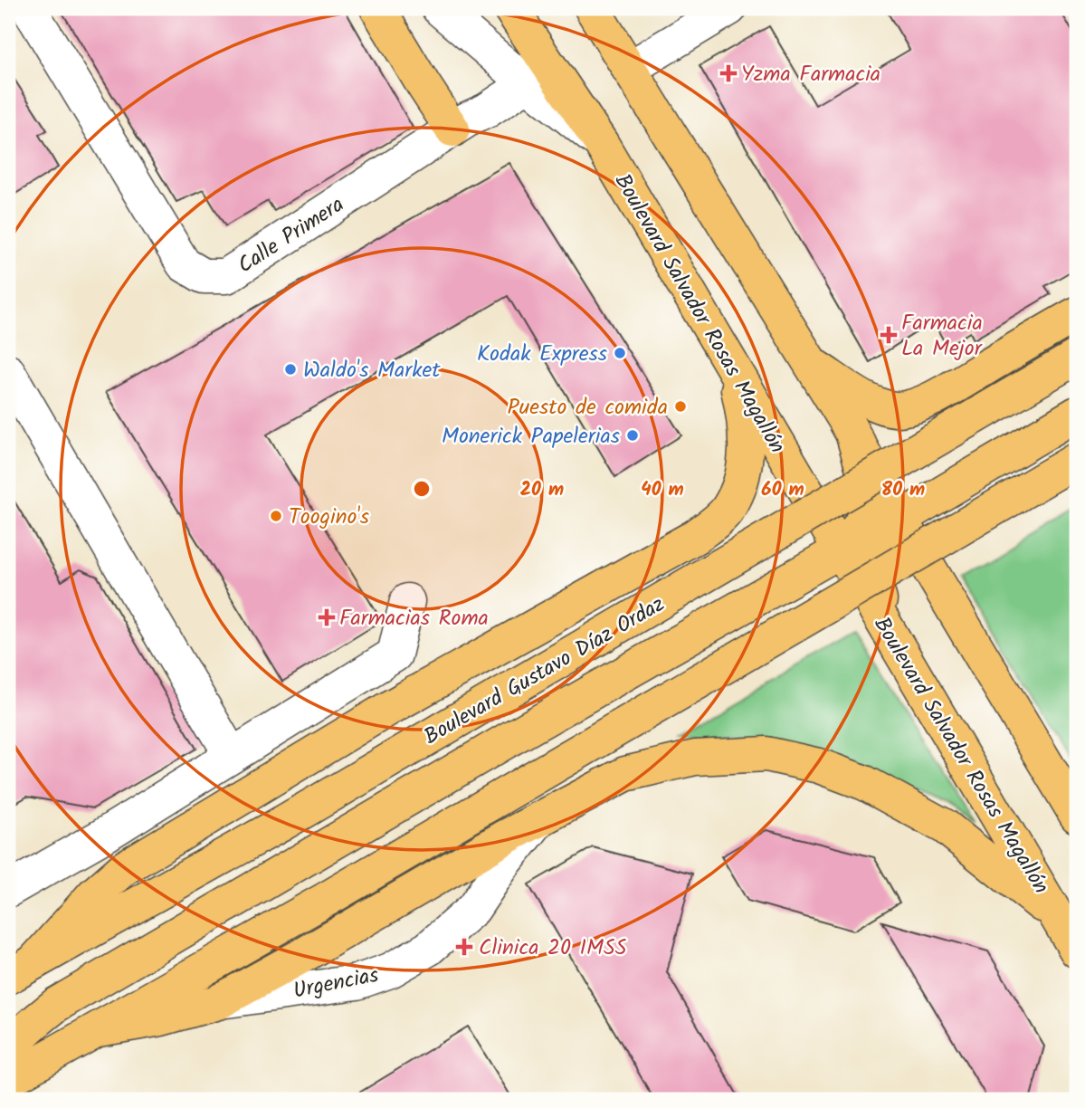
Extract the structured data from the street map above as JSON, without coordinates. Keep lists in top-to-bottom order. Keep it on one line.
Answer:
{"streets":{"main road":["Boulevard Salvador Rosas Magallón","Boulevard Gustavo Díaz Ordaz"],"street":["Calle Primera","Urgencias"]},"crossings":[["Calle Primera","Boulevard Salvador Rosas Magallón"]],"places":{"health":["Yzma Farmacia","Farmacia La Mejor","Farmacias Roma","Clinica 20 IMSS"],"other":["Kodak Express","Waldo's Market","Puesto de comida","Monerick Papelerias","Toogino's"]},"rings":["20 m","40 m","60 m","80 m"]}
